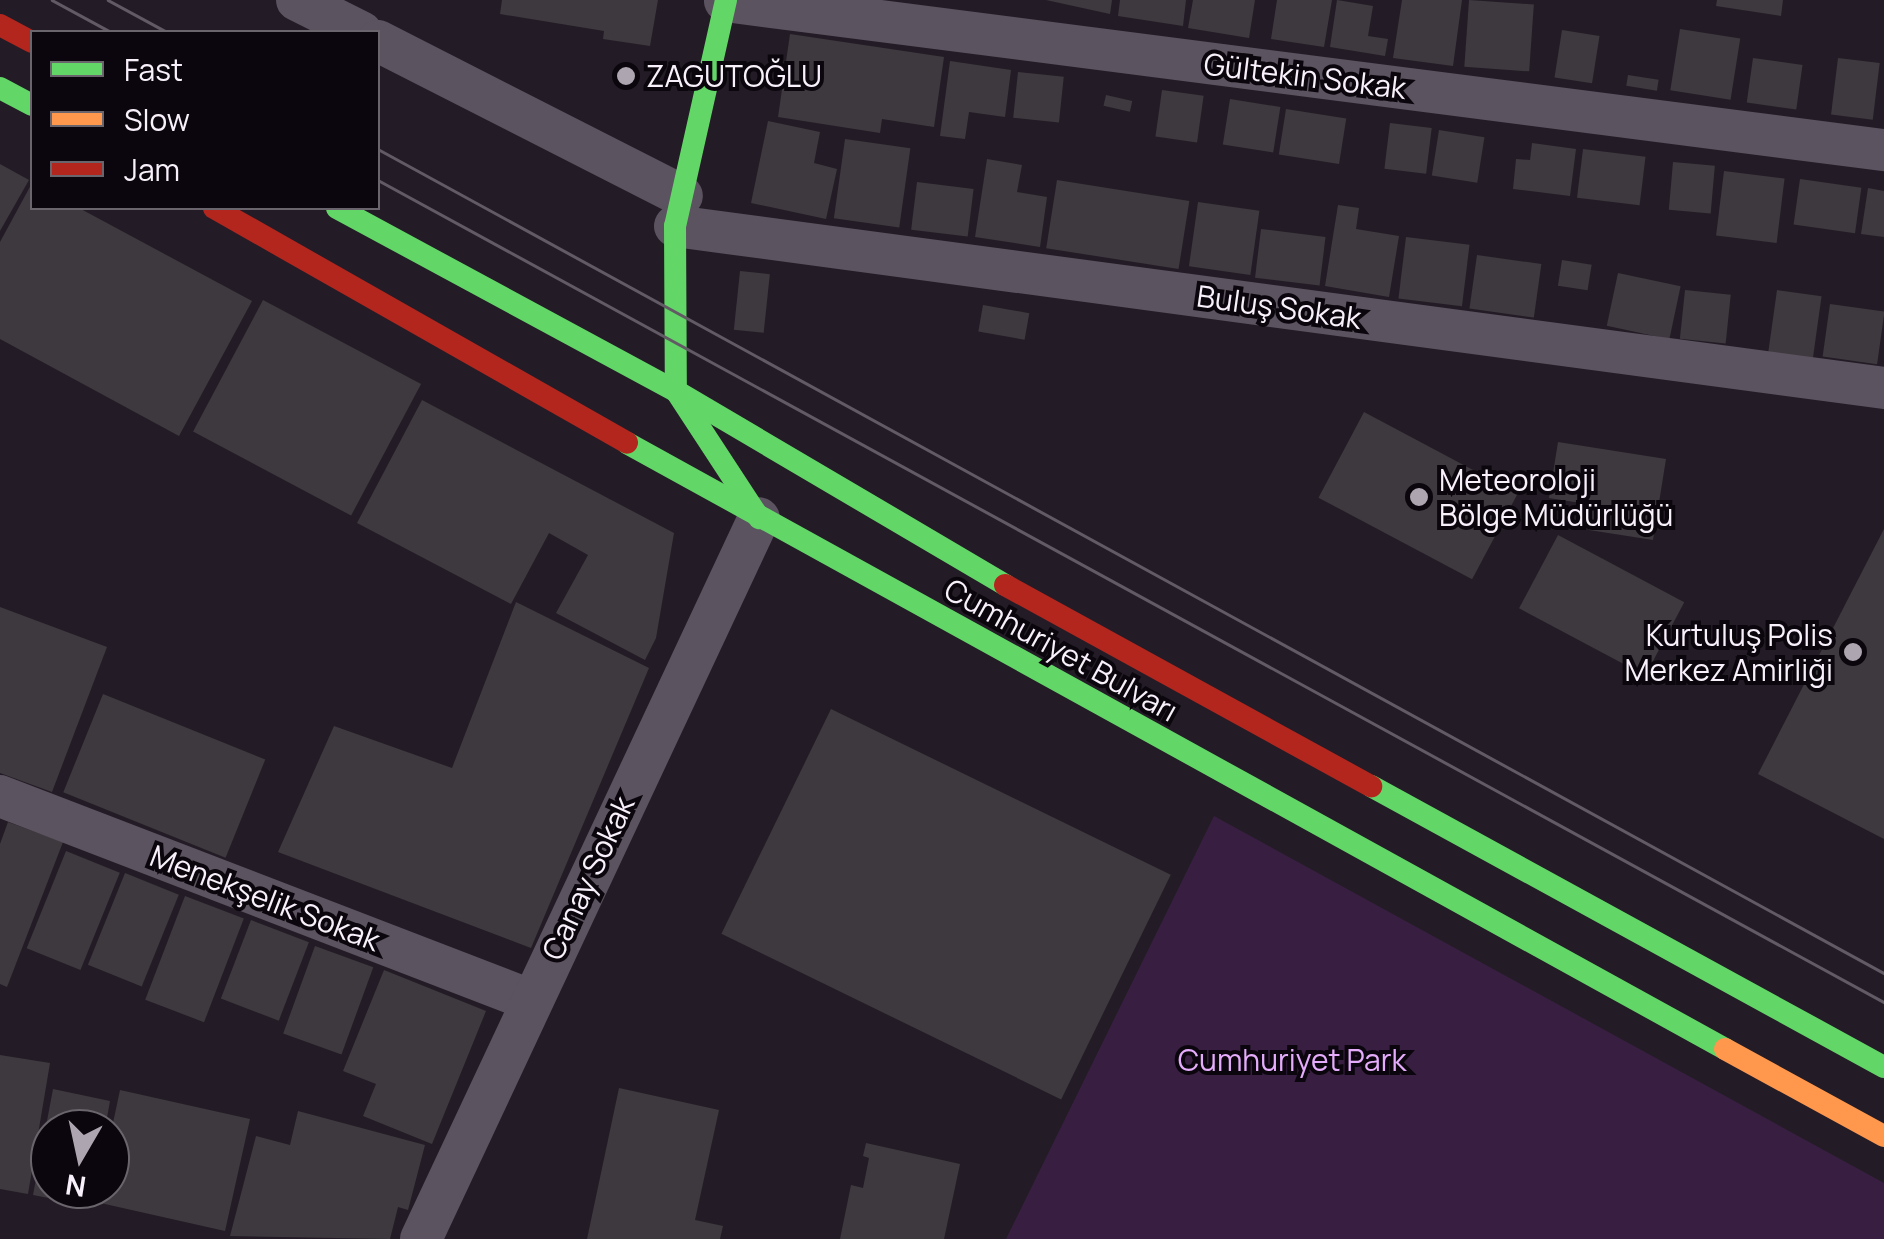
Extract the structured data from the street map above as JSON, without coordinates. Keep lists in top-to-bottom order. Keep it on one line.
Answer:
{"streets":{"main road":["Cumhuriyet Bulvarı"],"street":["Gültekin Sokak","Buluş Sokak","Canay Sokak","Menekşelik Sokak"]},"crossings":[["Cumhuriyet Bulvarı","Canay Sokak"],["Canay Sokak","Menekşelik Sokak"]],"parks":["Cumhuriyet Park"],"places":["ZAGUTOĞLU","Meteoroloji Bölge Müdürlüğü","Kurtuluş Polis Merkez Amirliği"],"legend":["Fast","Slow","Jam"],"north":"bottom"}
